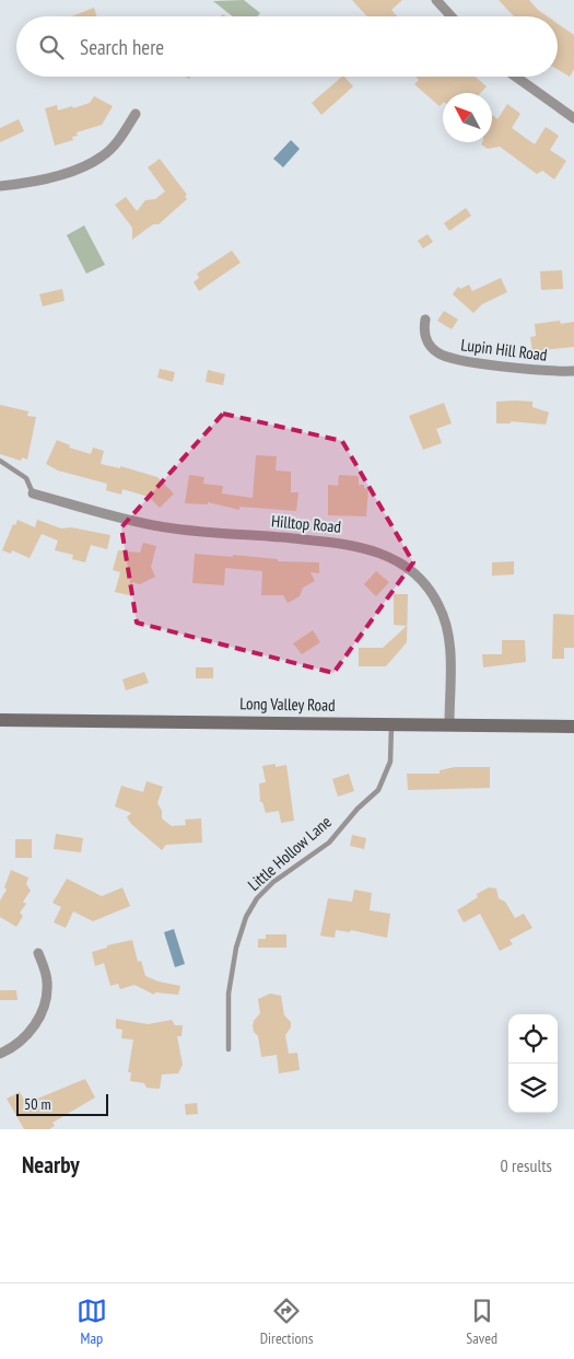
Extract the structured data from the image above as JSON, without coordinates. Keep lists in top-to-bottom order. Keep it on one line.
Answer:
{"streets":{"street":["Lupin Hill Road","Hilltop Road","Long Valley Road"],"lane":["Little Hollow Lane"]},"crossings":[["Hilltop Road","Long Valley Road"],["Long Valley Road","Little Hollow Lane"]],"scale_bar":"50 m","north":"top left","page":{"search":"Search here","scale":"50 m","heading":["Nearby","0 results"],"nav":["Map","Directions","Saved"]}}
